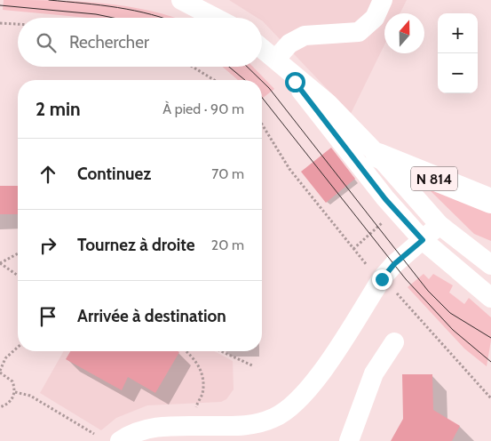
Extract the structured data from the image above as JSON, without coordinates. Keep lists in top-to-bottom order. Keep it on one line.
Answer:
{"streets":{"highway":["N 814"]},"north":"top","page":{"map_buttons":["+","−"],"search":"Rechercher","heading":["2 min","À pied · 90 m"],"list":[["Continuez","70 m"],["Tournez à droite","20 m"],"Arrivée à destination"]}}
